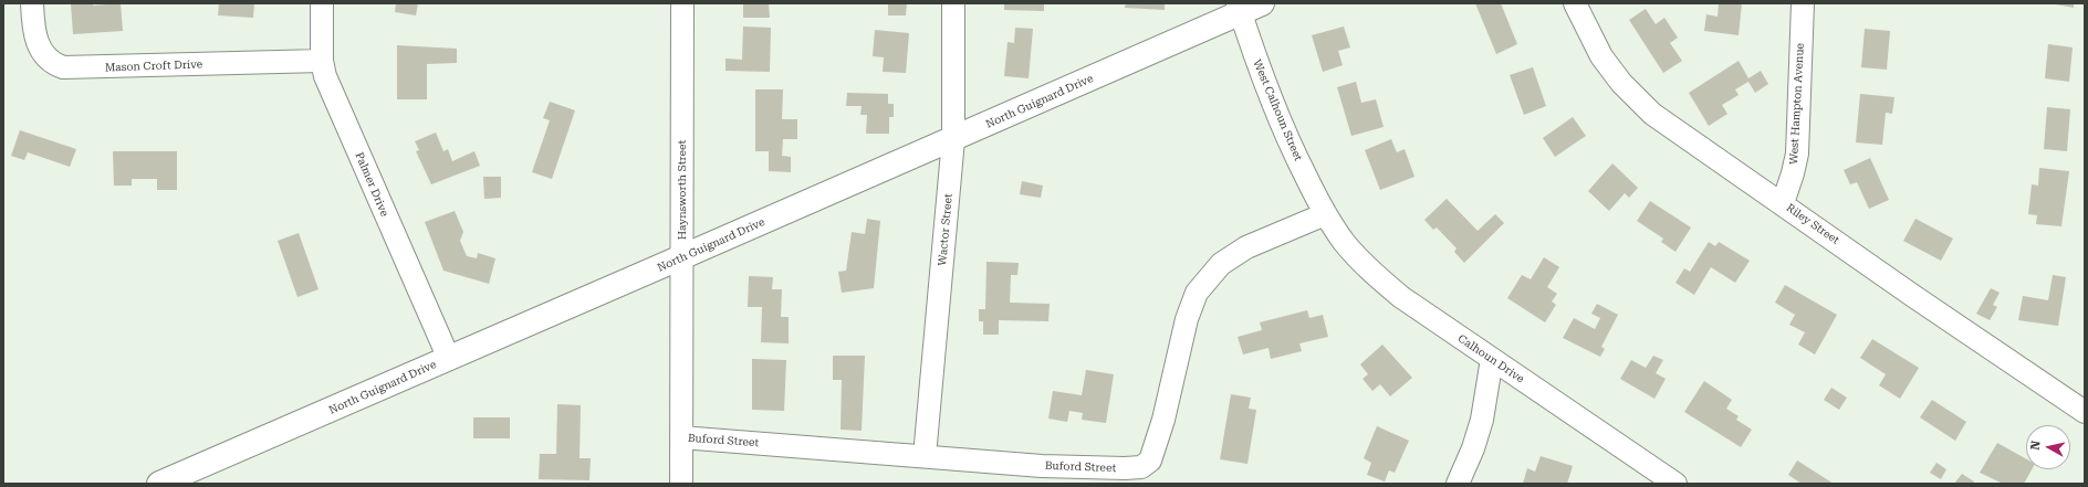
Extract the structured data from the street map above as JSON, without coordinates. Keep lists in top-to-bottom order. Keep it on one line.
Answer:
{"streets":{"highway":["North Guignard Drive"],"street":["Mason Croft Drive","West Hampton Avenue","West Calhoun Street","Palmer Drive","Haynsworth Street","Riley Street","Wactor Street","Calhoun Drive","Buford Street"]},"crossings":[["Mason Croft Drive","Palmer Drive"],["North Guignard Drive","West Calhoun Street"],["North Guignard Drive","Palmer Drive"],["North Guignard Drive","Haynsworth Street"],["North Guignard Drive","Wactor Street"],["West Hampton Avenue","Riley Street"],["West Calhoun Street","Calhoun Drive"],["West Calhoun Street","Buford Street"],["Haynsworth Street","Buford Street"],["Wactor Street","Buford Street"],["Calhoun Drive","Buford Street"]],"north":"left"}
